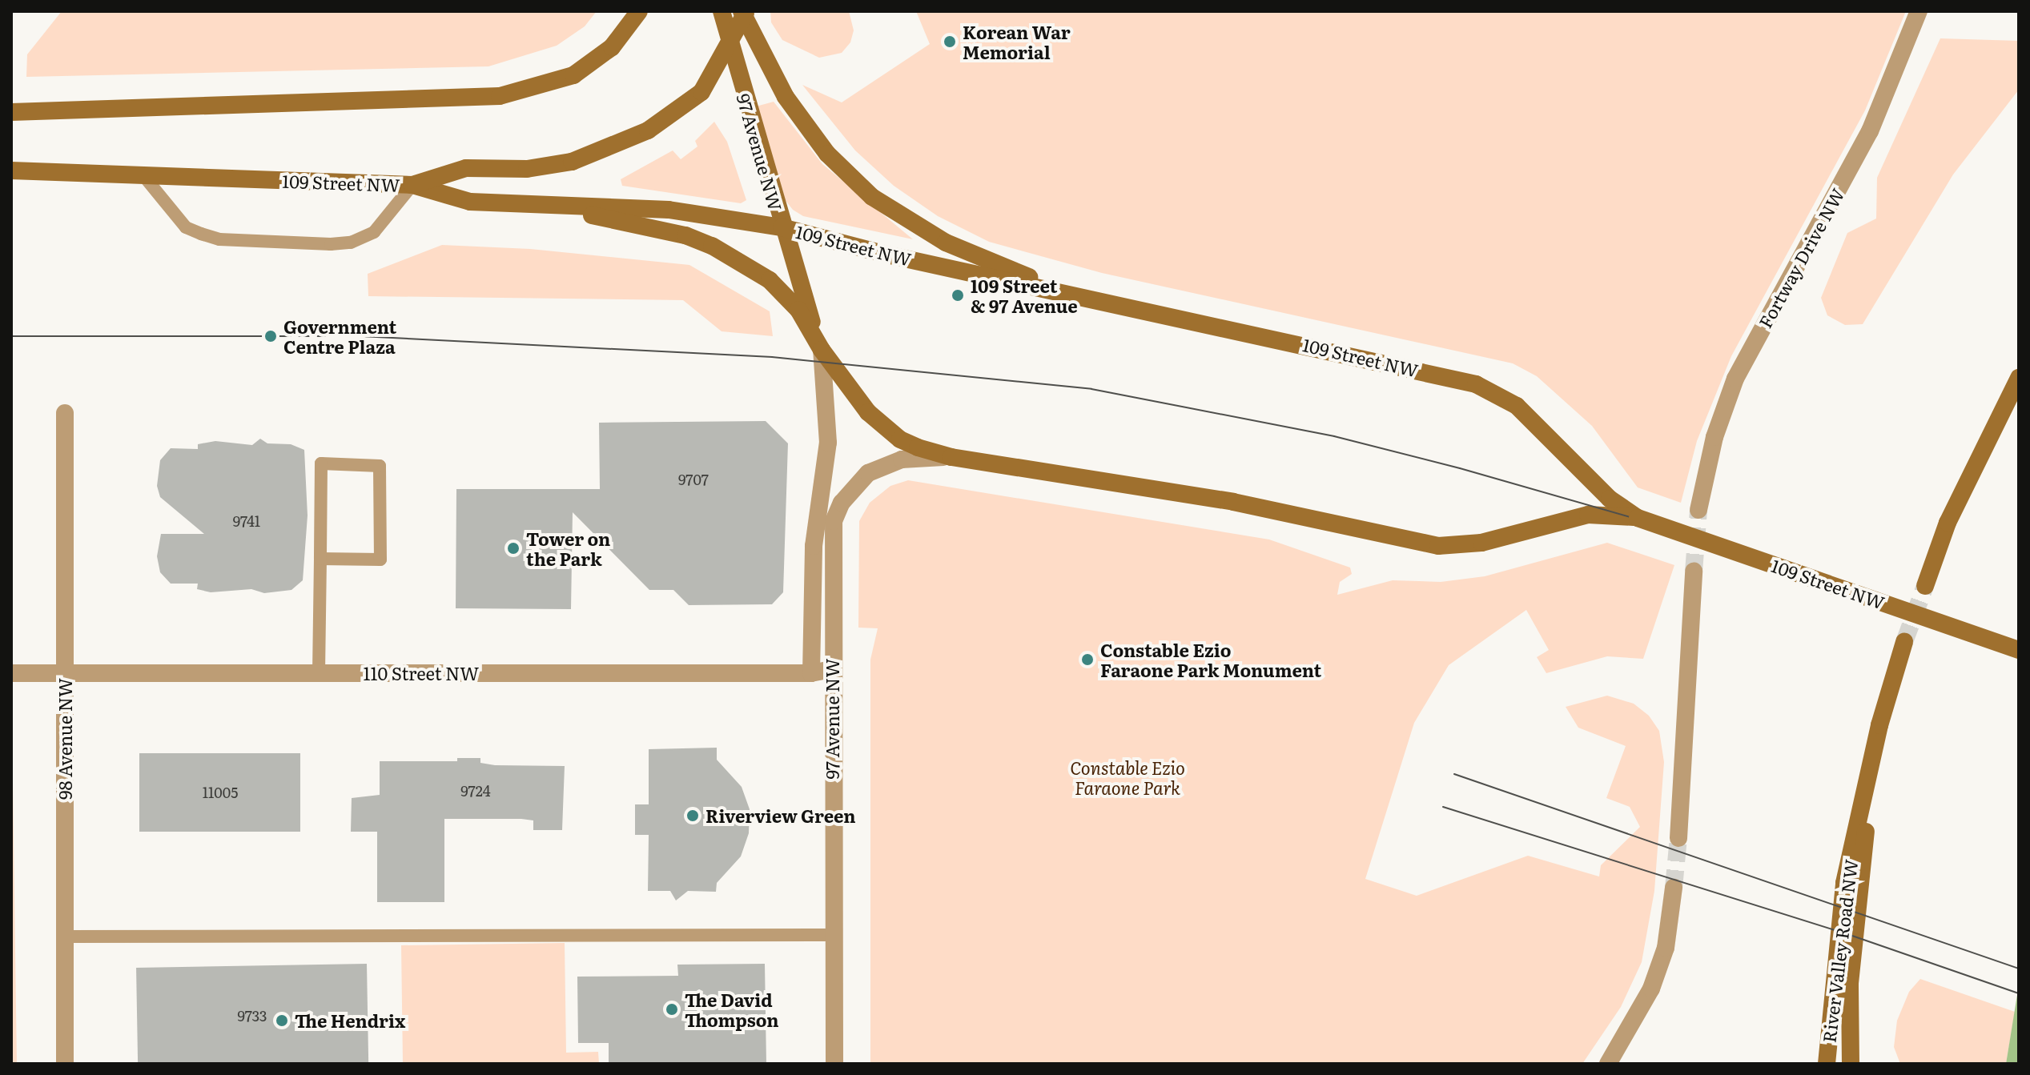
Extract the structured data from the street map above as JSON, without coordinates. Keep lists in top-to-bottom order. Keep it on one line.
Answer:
{"streets":{"main road":["97 Avenue NW","109 Street NW","River Valley Road NW"],"street":["Fortway Drive NW","110 Street NW","98 Avenue NW"]},"crossings":[["97 Avenue NW","109 Street NW"],["97 Avenue NW","110 Street NW"],["110 Street NW","98 Avenue NW"]],"parks":["Constable Ezio Faraone Park"],"places":["Korean War Memorial","109 Street & 97 Avenue","Government Centre Plaza","Tower on the Park","Constable Ezio Faraone Park Monument","Riverview Green","The David Thompson","The Hendrix"],"house_numbers":["9707","9741","9724","11005","9733"]}
